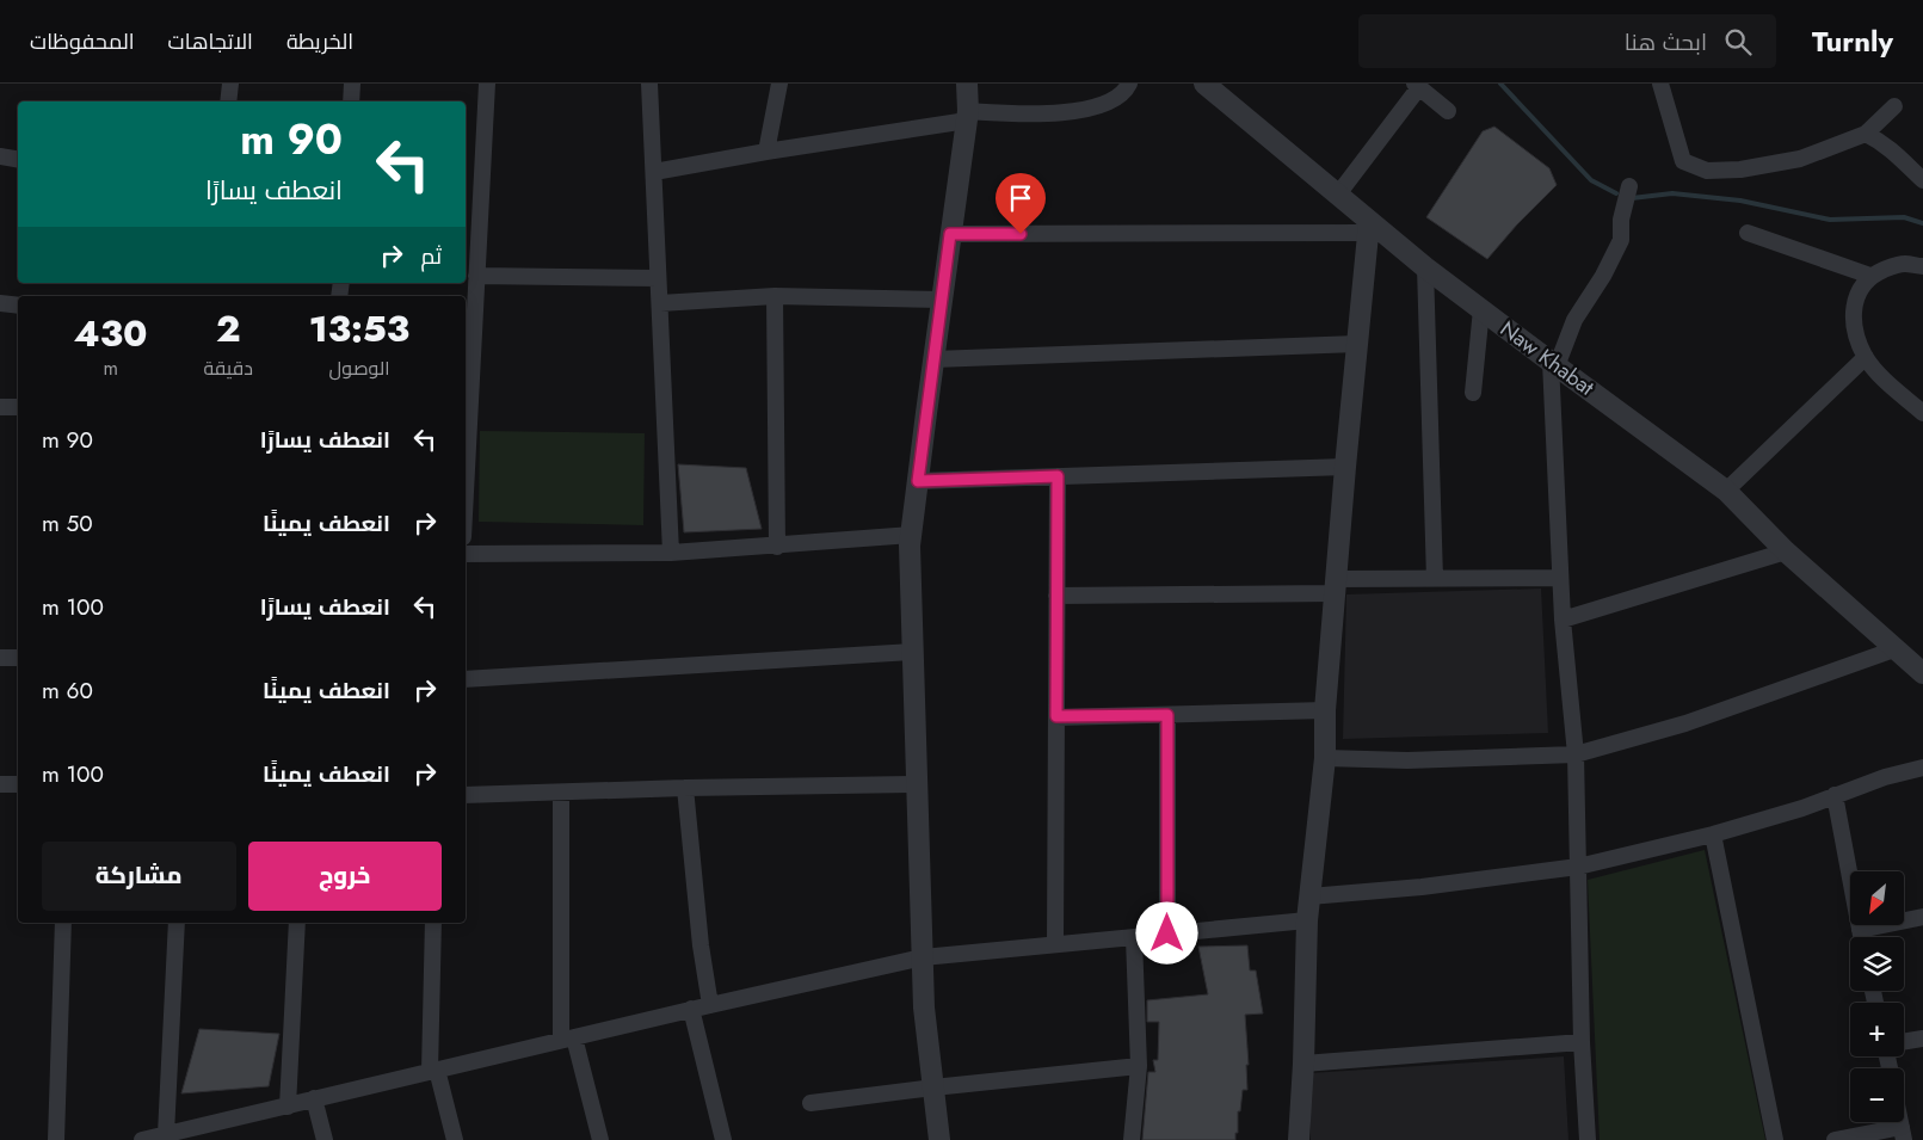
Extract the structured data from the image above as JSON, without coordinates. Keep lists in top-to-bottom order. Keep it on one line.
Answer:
{"streets":{"street":["Naw Khabat"]},"north":"bottom left","page":{"header":"Turnly","search":"ابحث هنا","nav":["الخريطة","الاتجاهات","المحفوظات"],"turn":["90 m","انعطف يسارًا"],"then":"ثم","eta":["13:53","الوصول","2","دقيقة","430","m"],"list":[{"name":"انعطف يسارًا","value":"90 m"},{"name":"انعطف يمينًا","value":"50 m"},{"name":"انعطف يسارًا","value":"100 m"},{"name":"انعطف يمينًا","value":"60 m"},{"name":"انعطف يمينًا","value":"100 m"}],"buttons":["خروج","مشاركة"],"map_buttons":["+","−"]}}
